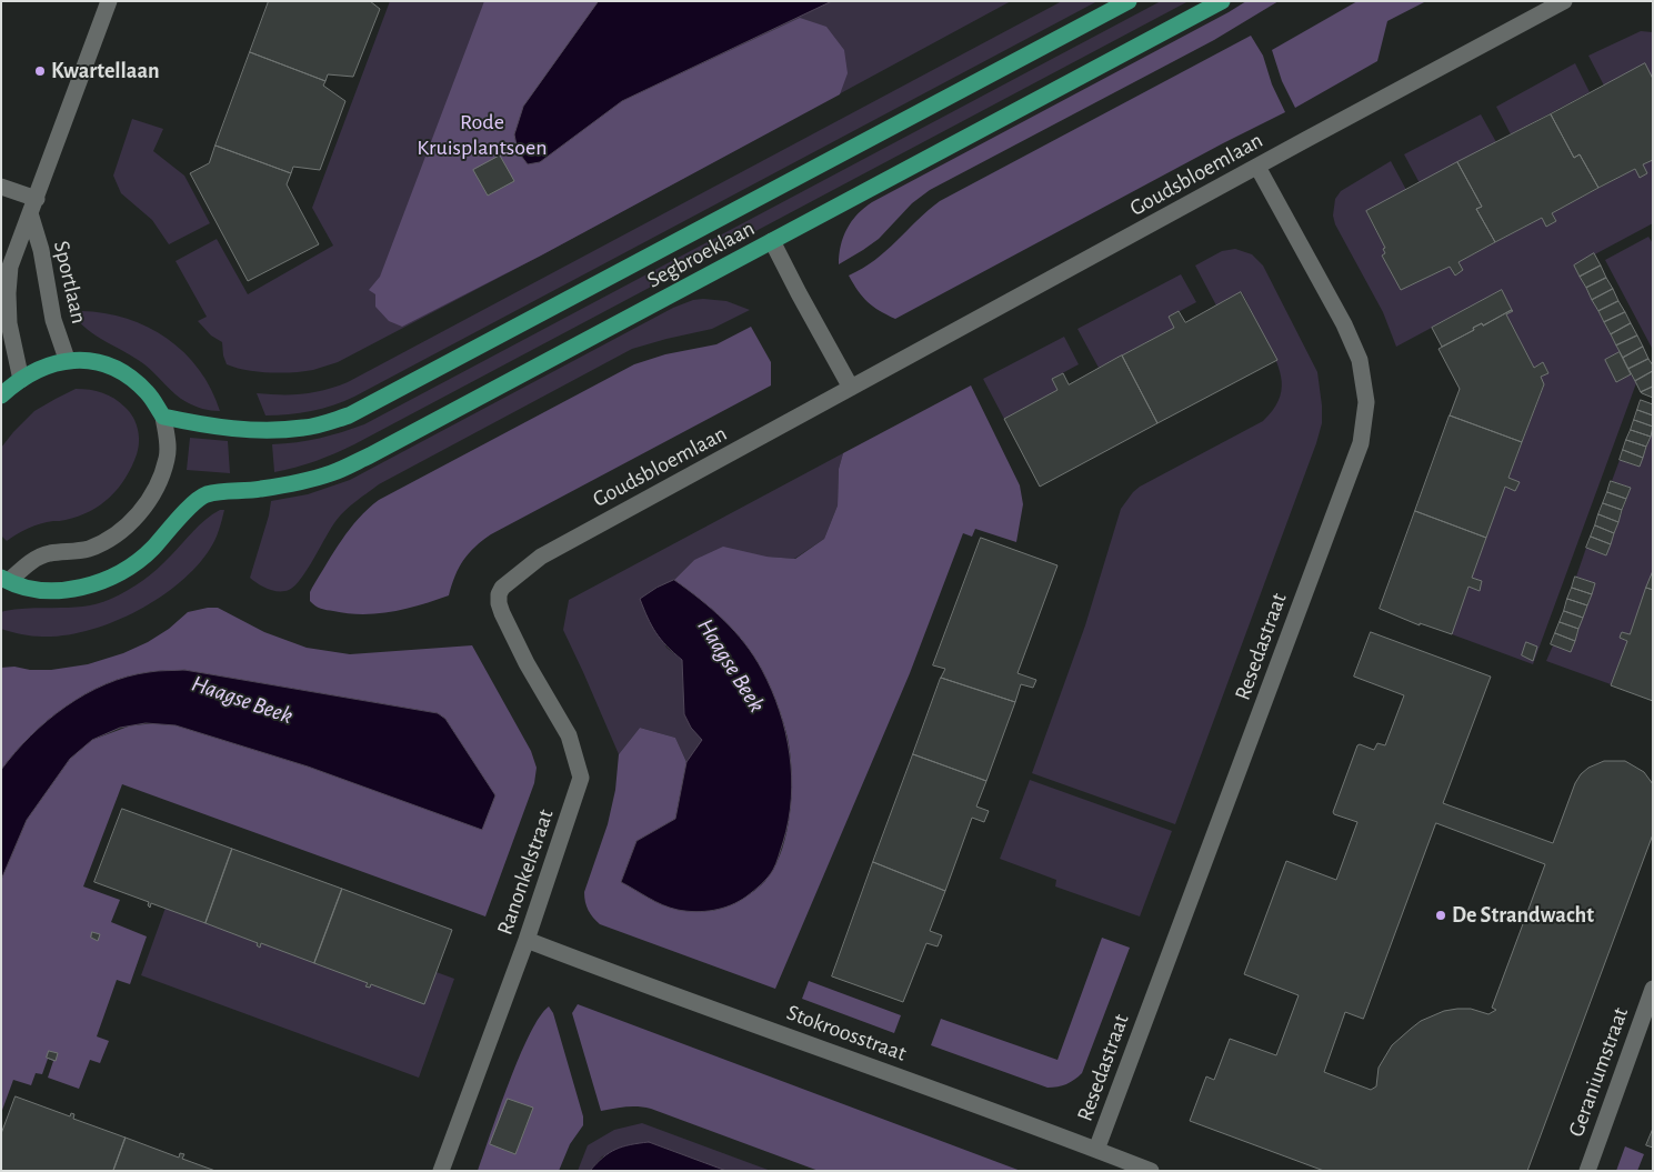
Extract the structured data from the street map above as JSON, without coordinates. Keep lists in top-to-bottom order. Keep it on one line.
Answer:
{"streets":{"main road":["Segbroeklaan"],"street":["Goudsbloemlaan","Sportlaan","Resedastraat","Ranonkelstraat","Stokroosstraat","Geraniumstraat"]},"crossings":[["Goudsbloemlaan","Resedastraat"],["Goudsbloemlaan","Ranonkelstraat"],["Resedastraat","Stokroosstraat"],["Ranonkelstraat","Stokroosstraat"]],"water":["Haagse Beek"],"parks":["Rode Kruisplantsoen"],"places":["Kwartellaan","De Strandwacht"]}
